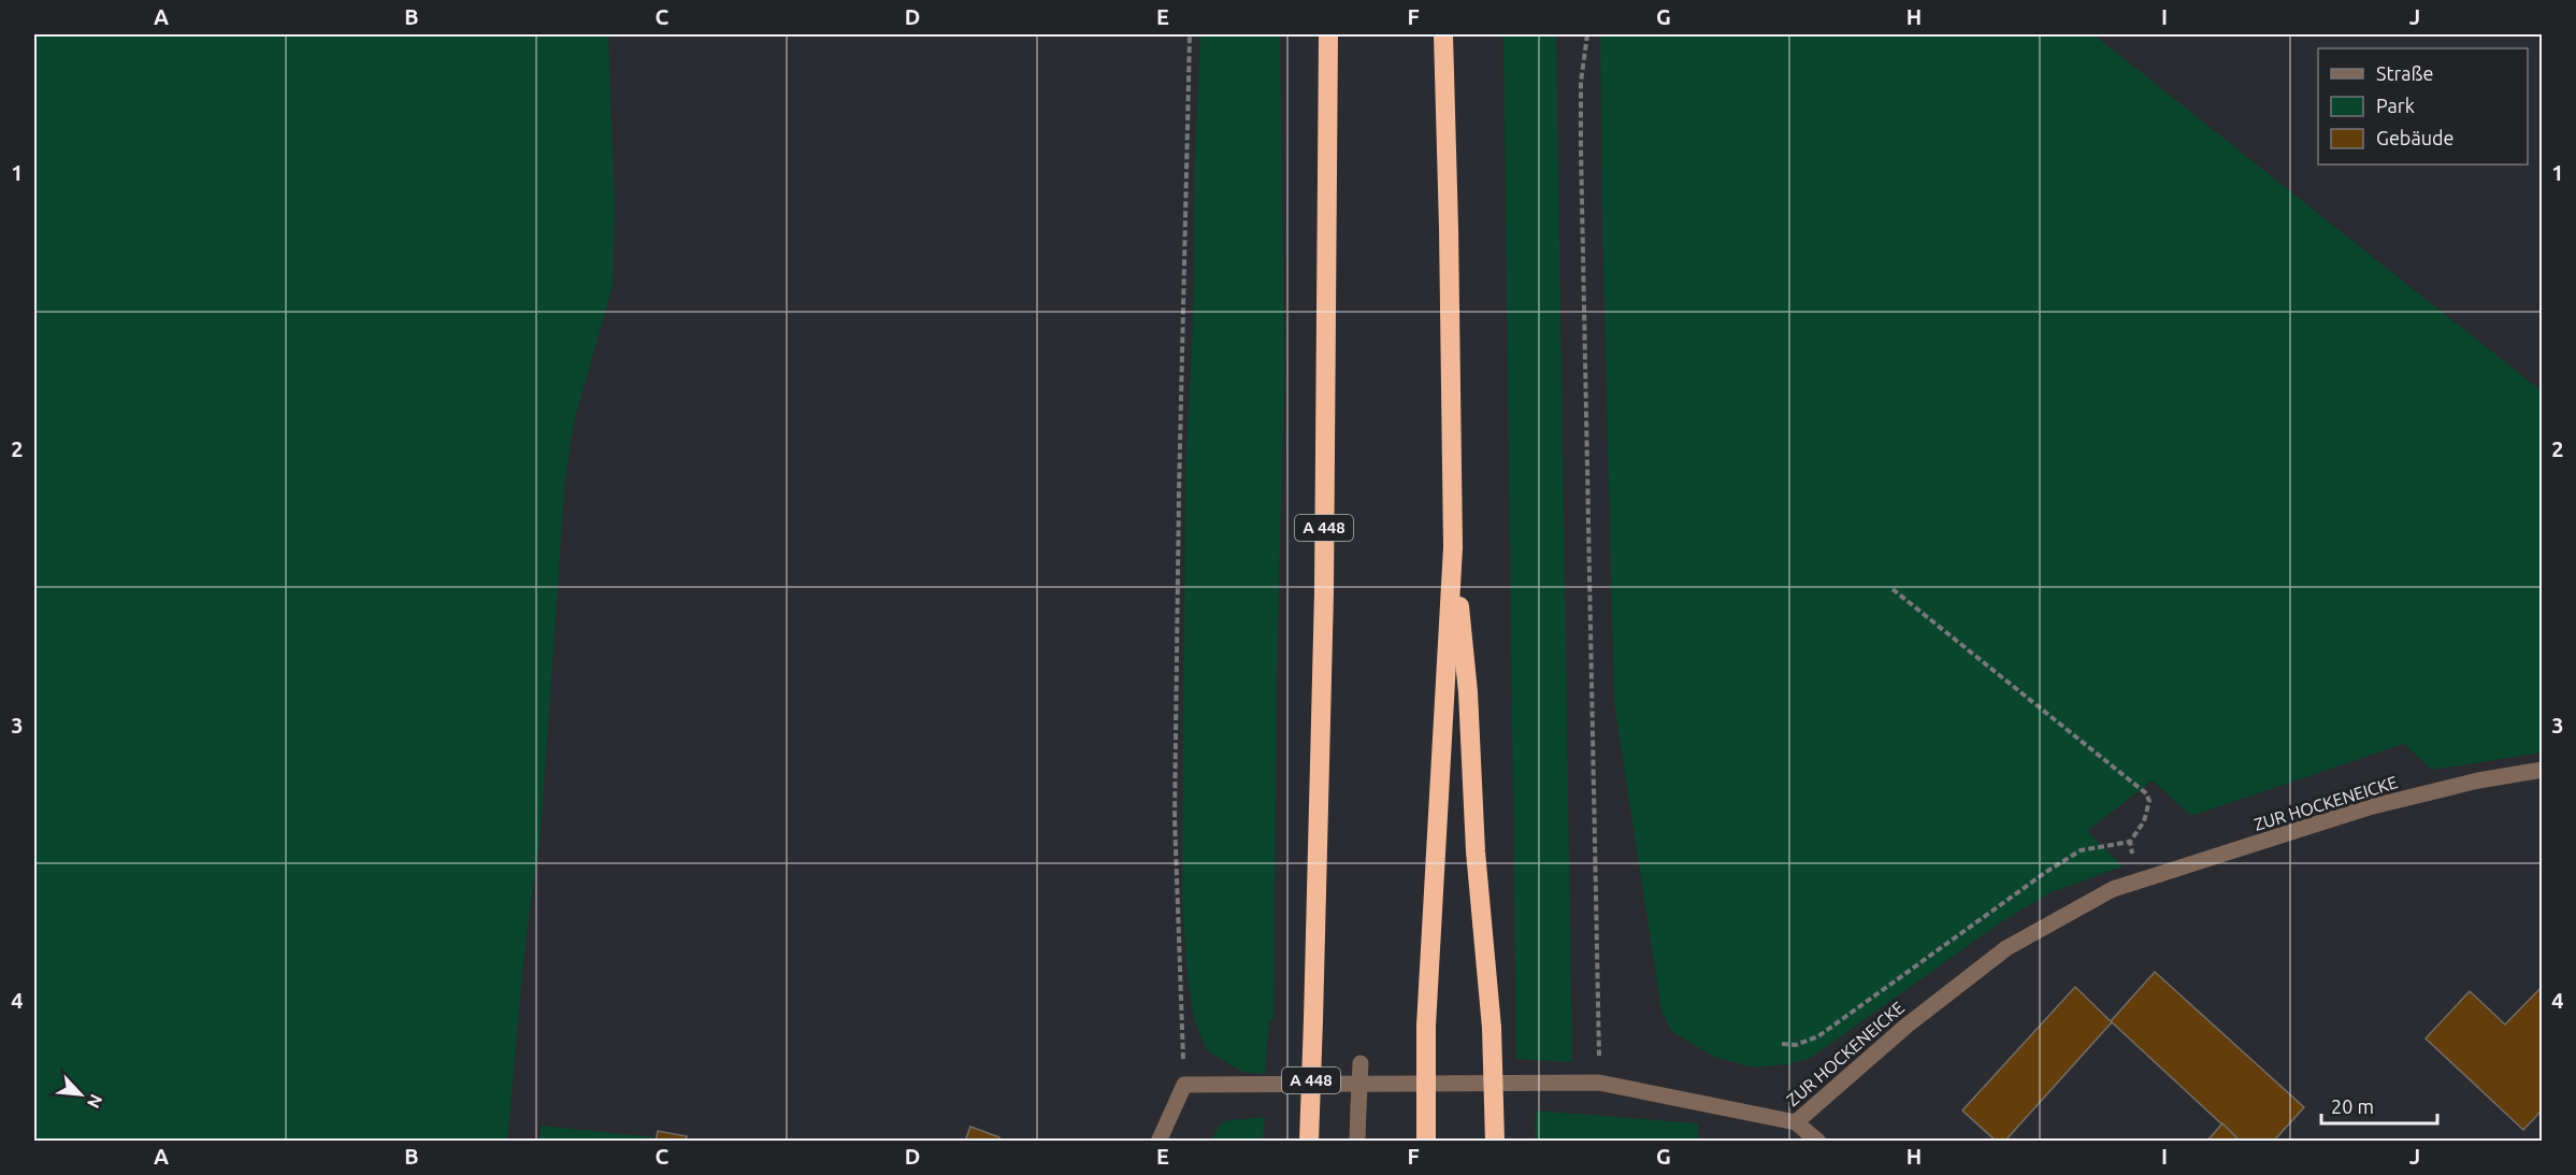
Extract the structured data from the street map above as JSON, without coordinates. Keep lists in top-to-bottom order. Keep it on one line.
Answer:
{"streets":{"highway":["A 448"],"street":["ZUR HOCKENEICKE"]},"legend":["Straße","Park","Gebäude"],"scale_bar":"20 m","north":"bottom right","grid":{"columns":["A","B","C","D","E","F","G","H","I","J"],"rows":["1","2","3","4"]}}
